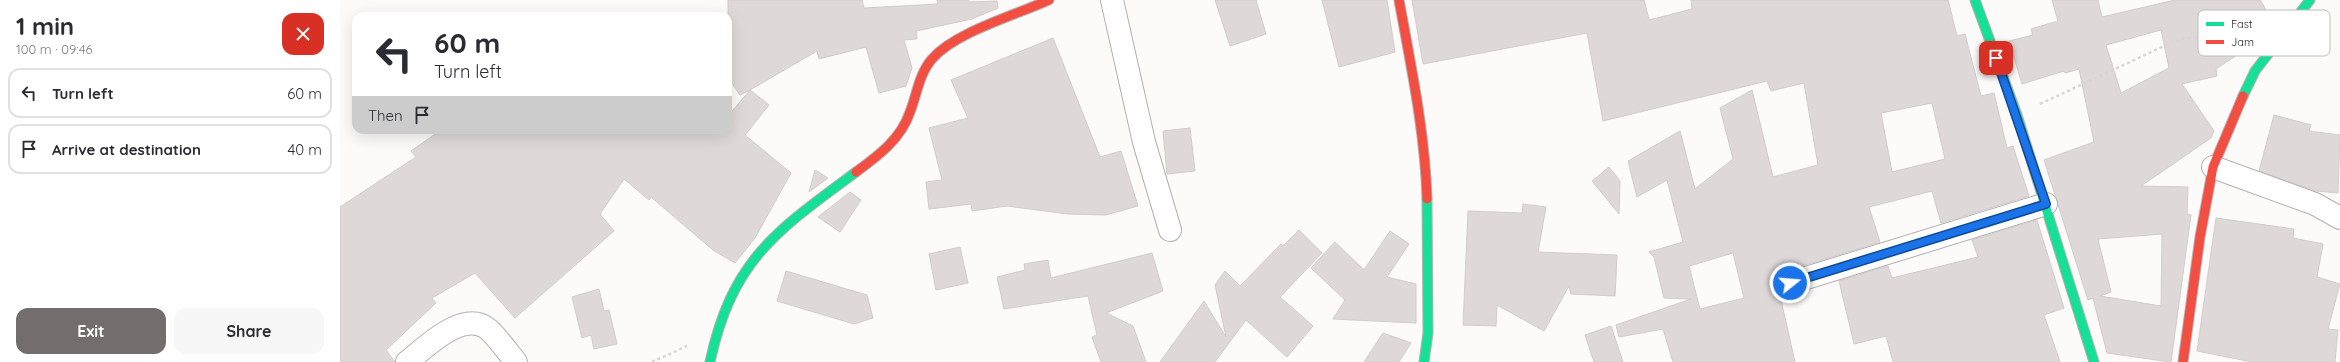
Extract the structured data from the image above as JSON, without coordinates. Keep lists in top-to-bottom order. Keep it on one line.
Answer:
{"legend":["Fast","Jam"],"page":{"heading":["1 min","100 m · 09:46"],"turn":["60 m","Turn left"],"list":[{"name":"Turn left","value":"60 m"},{"name":"Arrive at destination","value":"40 m"}],"then":"Then","buttons":["Exit","Share"]}}
